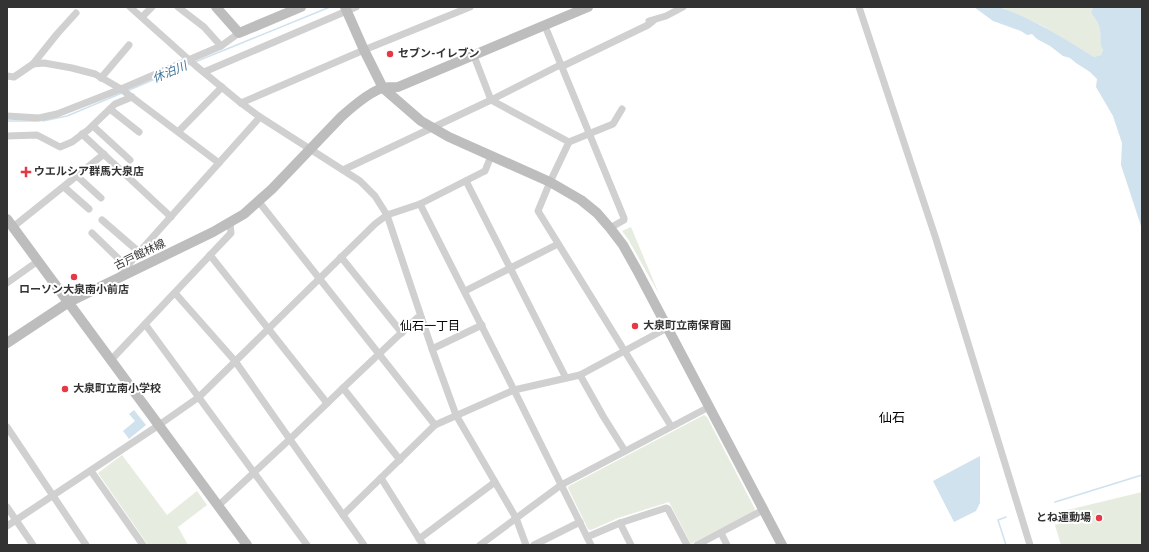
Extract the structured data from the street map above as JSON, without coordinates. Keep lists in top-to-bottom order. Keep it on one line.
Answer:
{"streets":{"street":["古戸館林線"]},"districts":["仙石一丁目","仙石"],"water":["休泊川"],"places":{"other":["セブン-イレブン","ローソン大泉南小前店","大泉町立南保育園","大泉町立南小学校","とね運動場"],"health":["ウエルシア群馬大泉店"]}}
